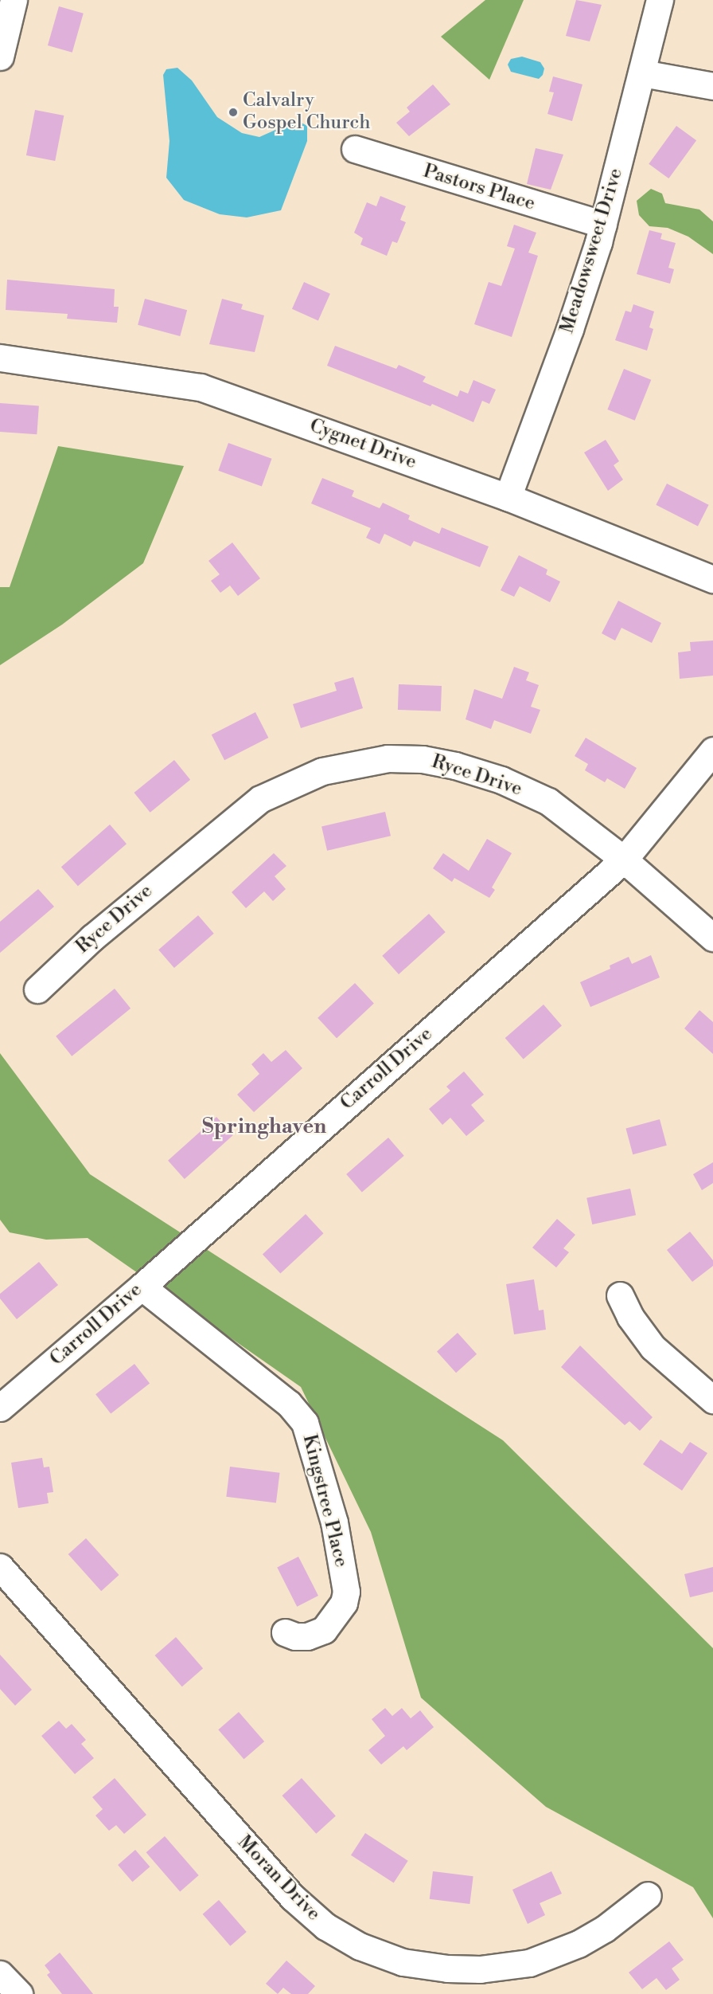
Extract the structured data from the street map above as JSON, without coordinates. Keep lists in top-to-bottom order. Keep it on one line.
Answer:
{"streets":{"street":["Pastors Place","Meadowsweet Drive","Cygnet Drive","Ryce Drive","Carroll Drive","Kingstree Place","Moran Drive"]},"crossings":[["Pastors Place","Meadowsweet Drive"],["Meadowsweet Drive","Cygnet Drive"],["Ryce Drive","Carroll Drive"],["Carroll Drive","Kingstree Place"]],"districts":["Springhaven"],"places":["Calvalry Gospel Church"]}
